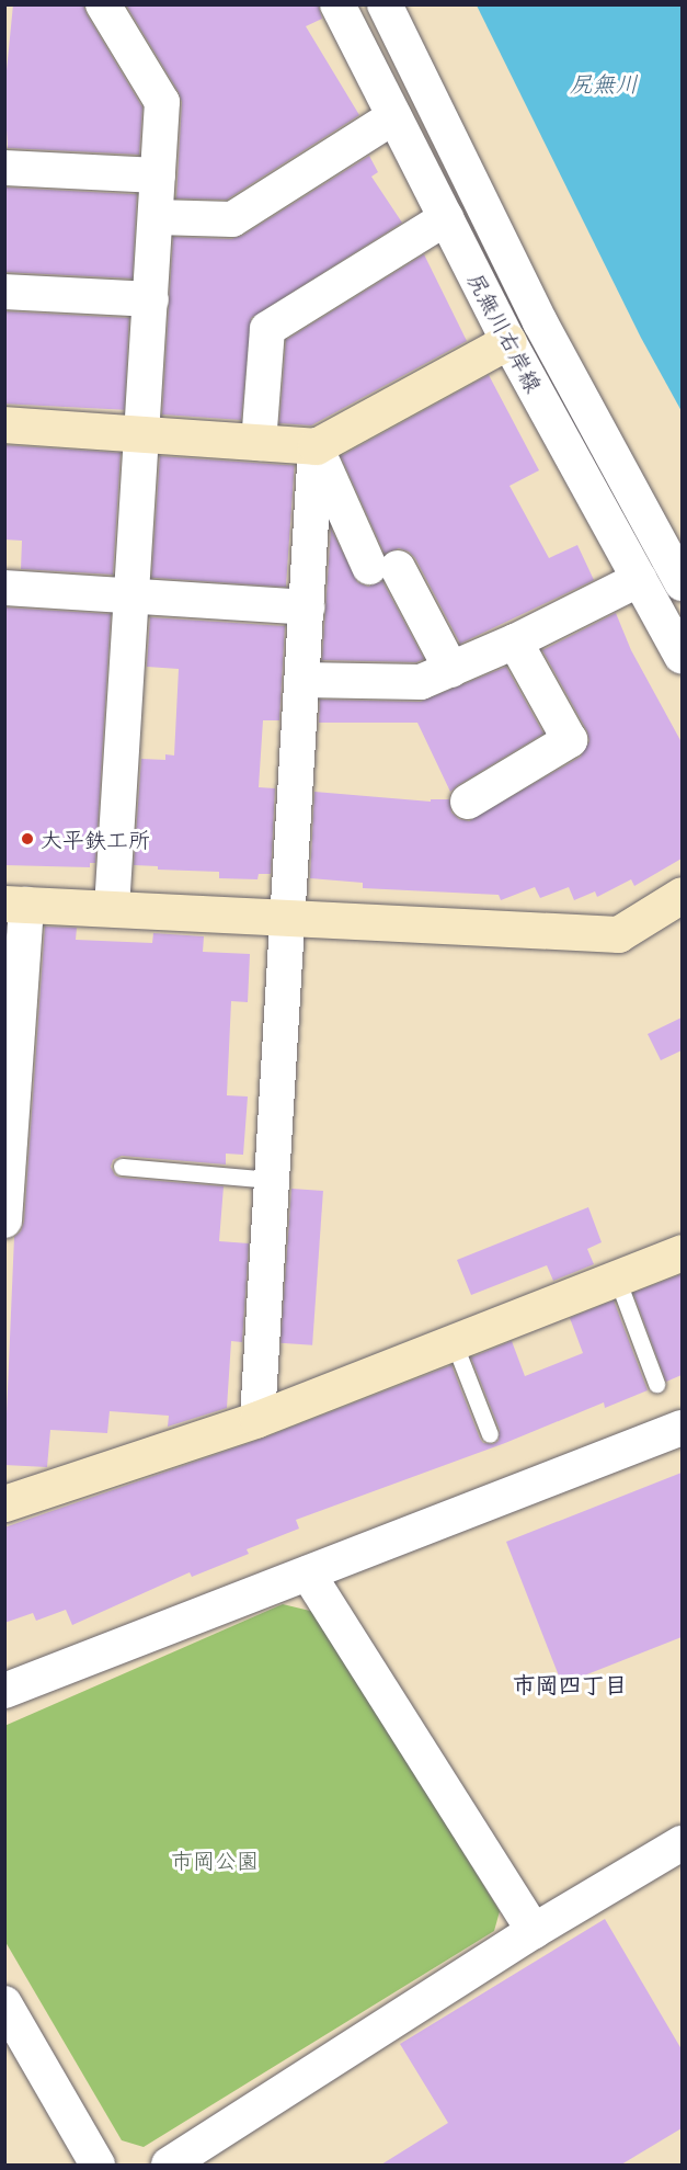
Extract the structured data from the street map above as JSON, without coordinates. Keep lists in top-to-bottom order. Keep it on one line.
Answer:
{"streets":{"street":["尻無川右岸線"]},"districts":["市岡四丁目"],"water":["尻無川"],"parks":["市岡公園"],"places":["大平鉄工所"]}
